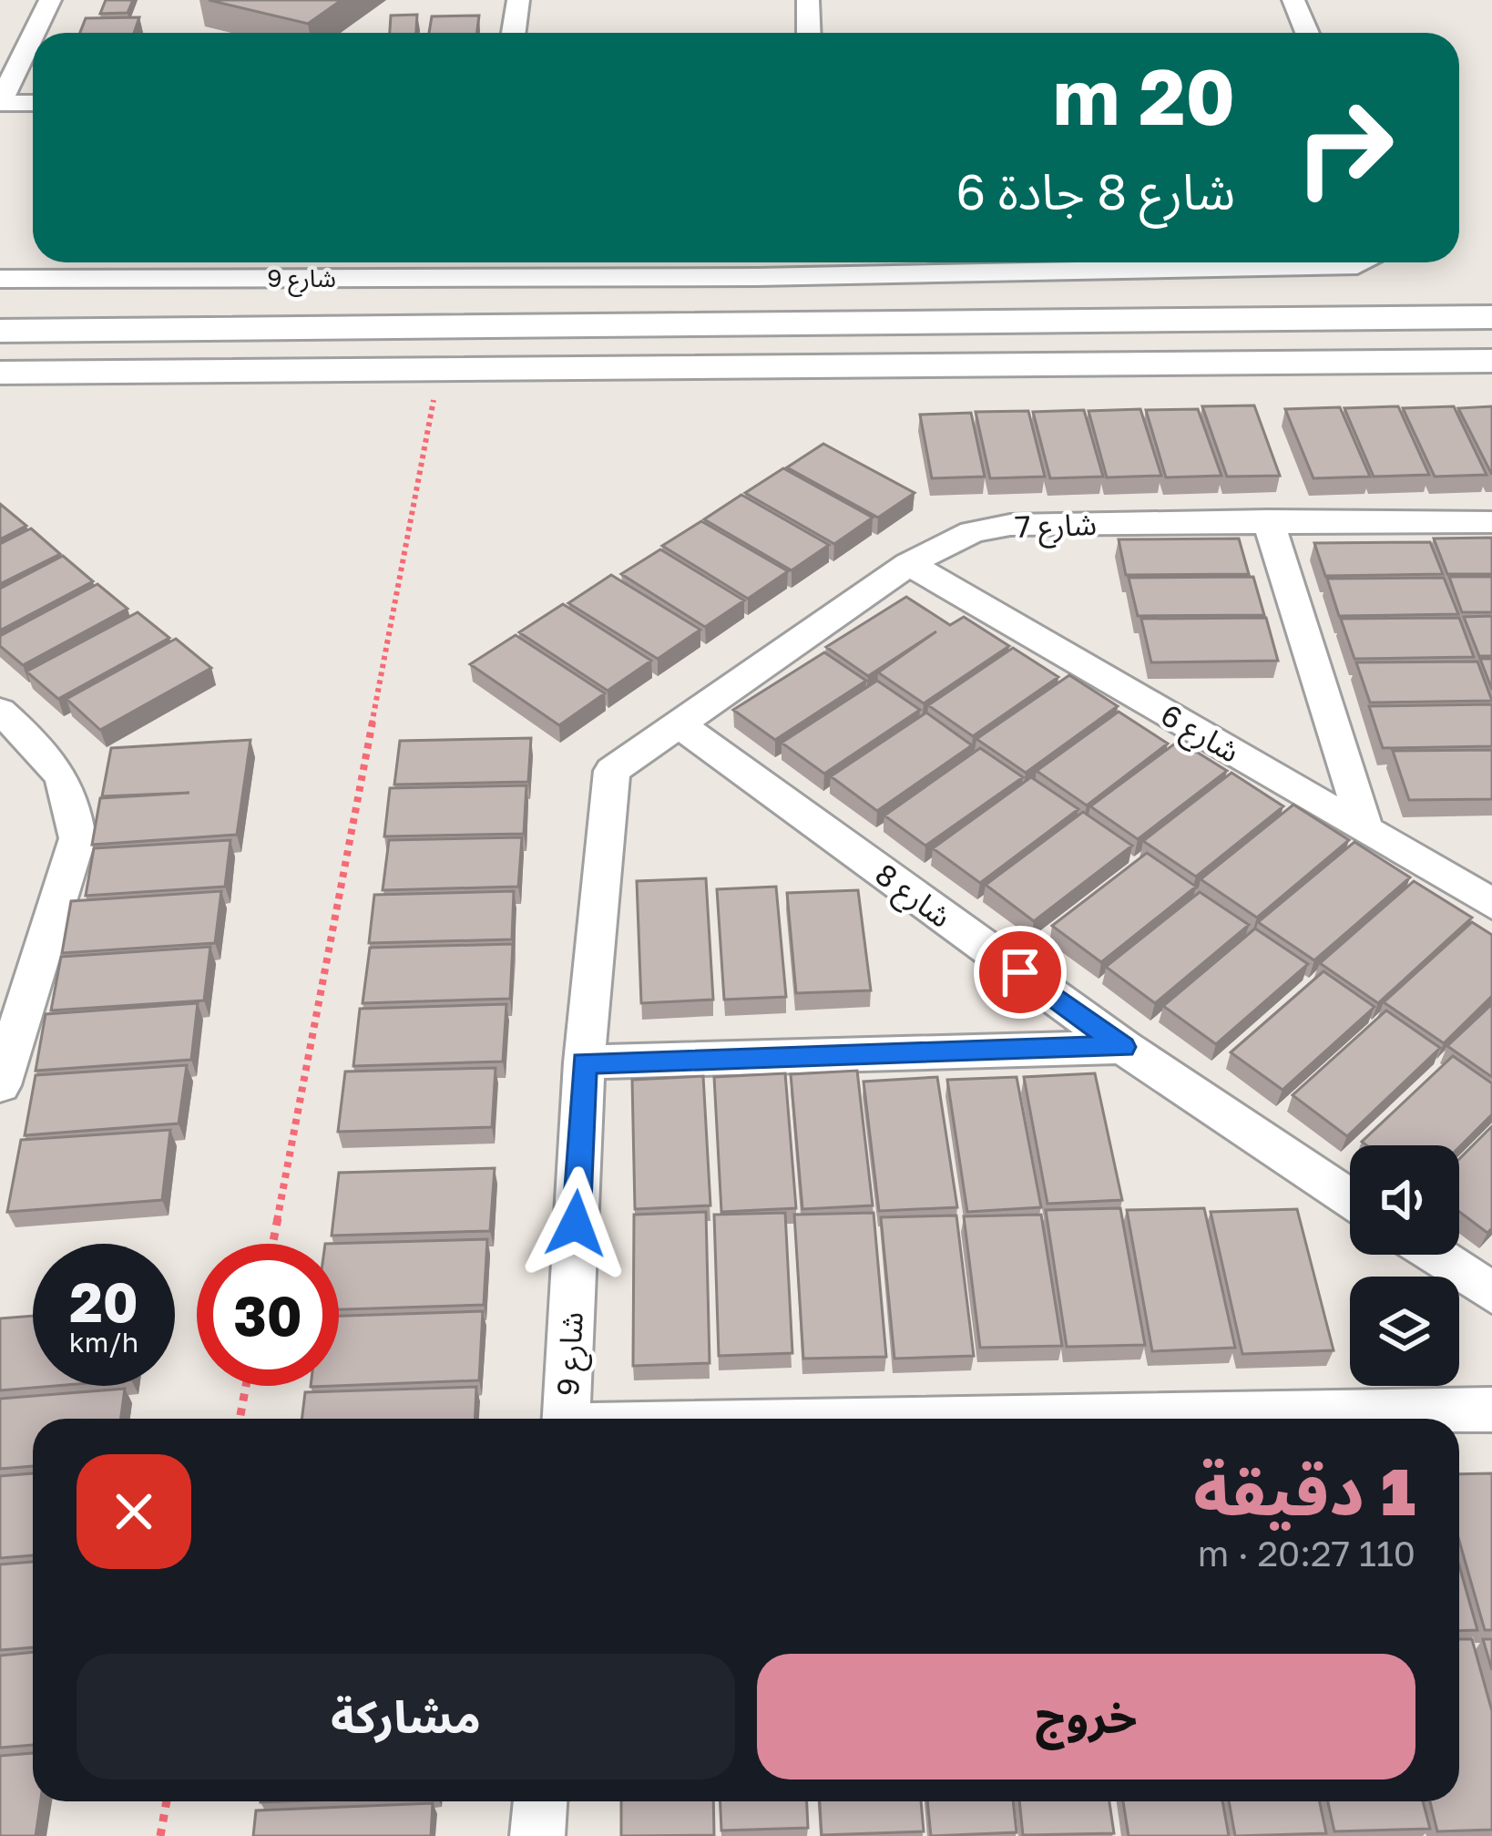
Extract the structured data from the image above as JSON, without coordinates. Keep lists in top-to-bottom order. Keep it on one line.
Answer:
{"streets":{"street":["شارع 9","شارع 7","شارع 6","شارع 8"]},"crossings":[["شارع 9","شارع 7"],["شارع 9","شارع 8"],["شارع 7","شارع 6"],["شارع 7","شارع 8"]],"page":{"turn":["20 m","شارع 8 جادة 6"],"speed":"20 km/h","limit":"30","heading":["1 دقيقة","110 m · 20:27"],"buttons":["خروج","مشاركة"]}}
